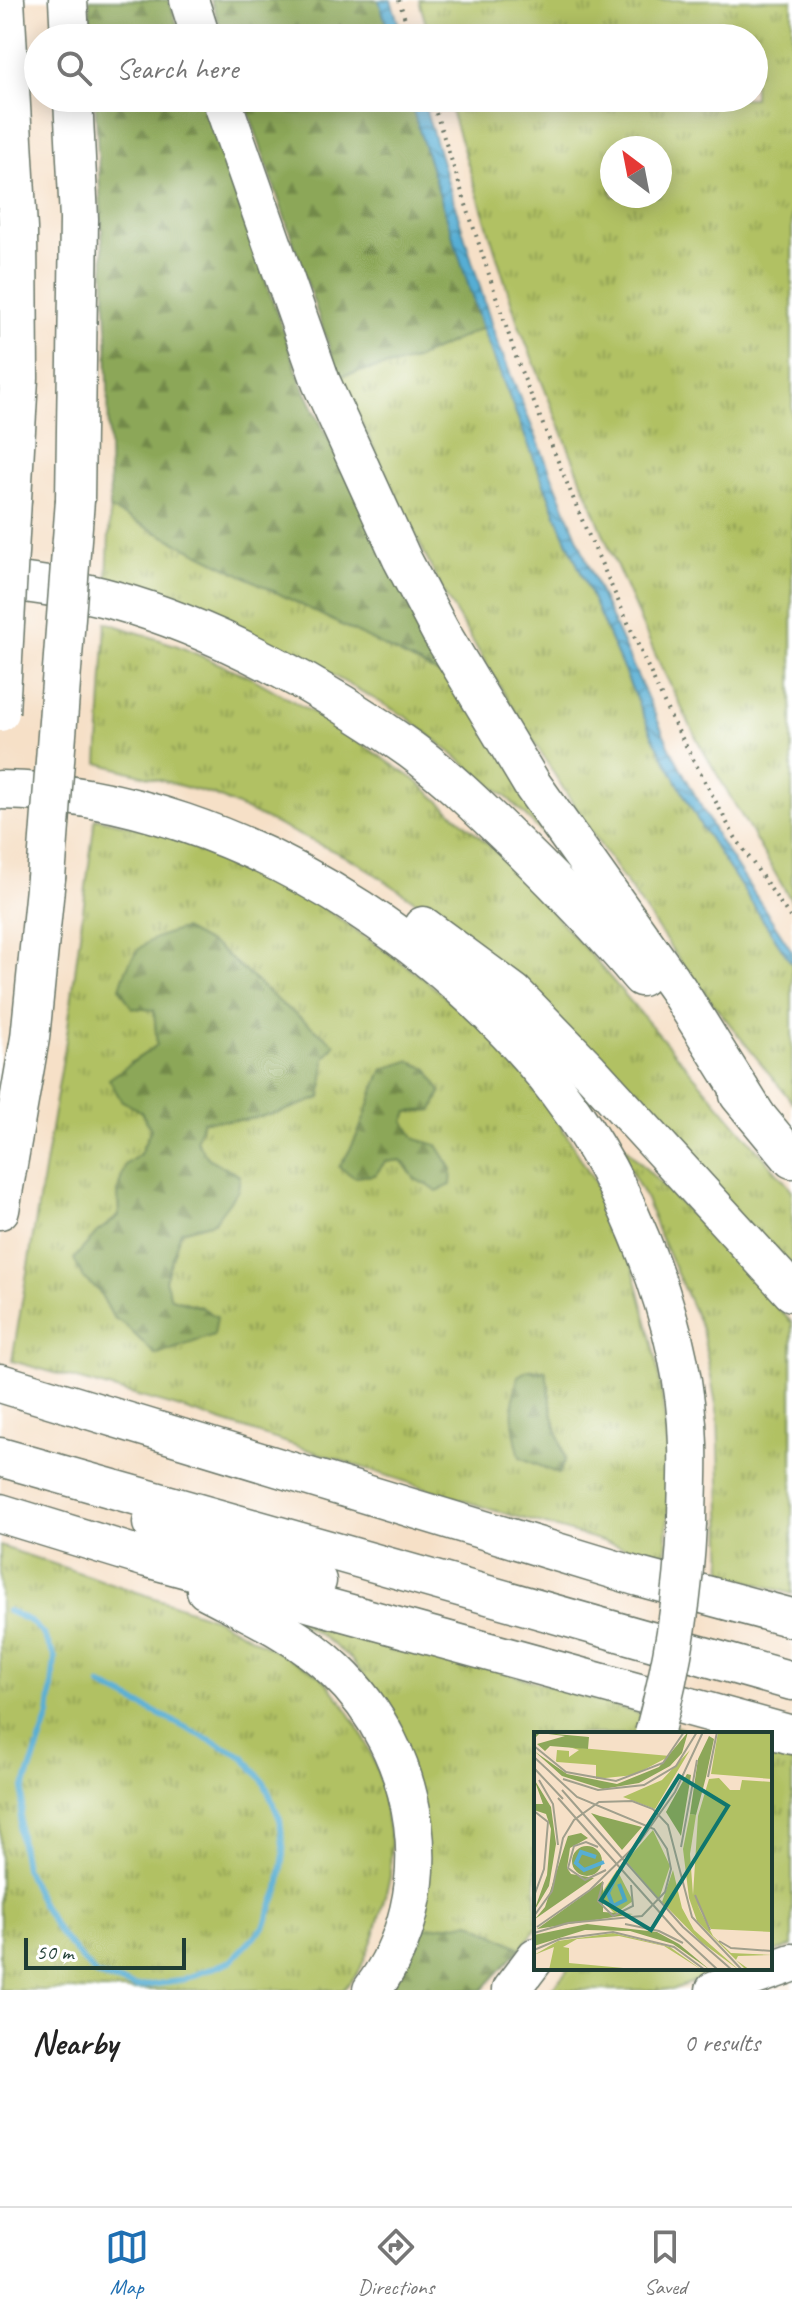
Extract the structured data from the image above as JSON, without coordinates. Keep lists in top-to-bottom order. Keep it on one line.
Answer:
{"scale_bar":"50 m","north":"top left","page":{"search":"Search here","scale":"50 m","heading":["Nearby","0 results"],"nav":["Map","Directions","Saved"]}}
